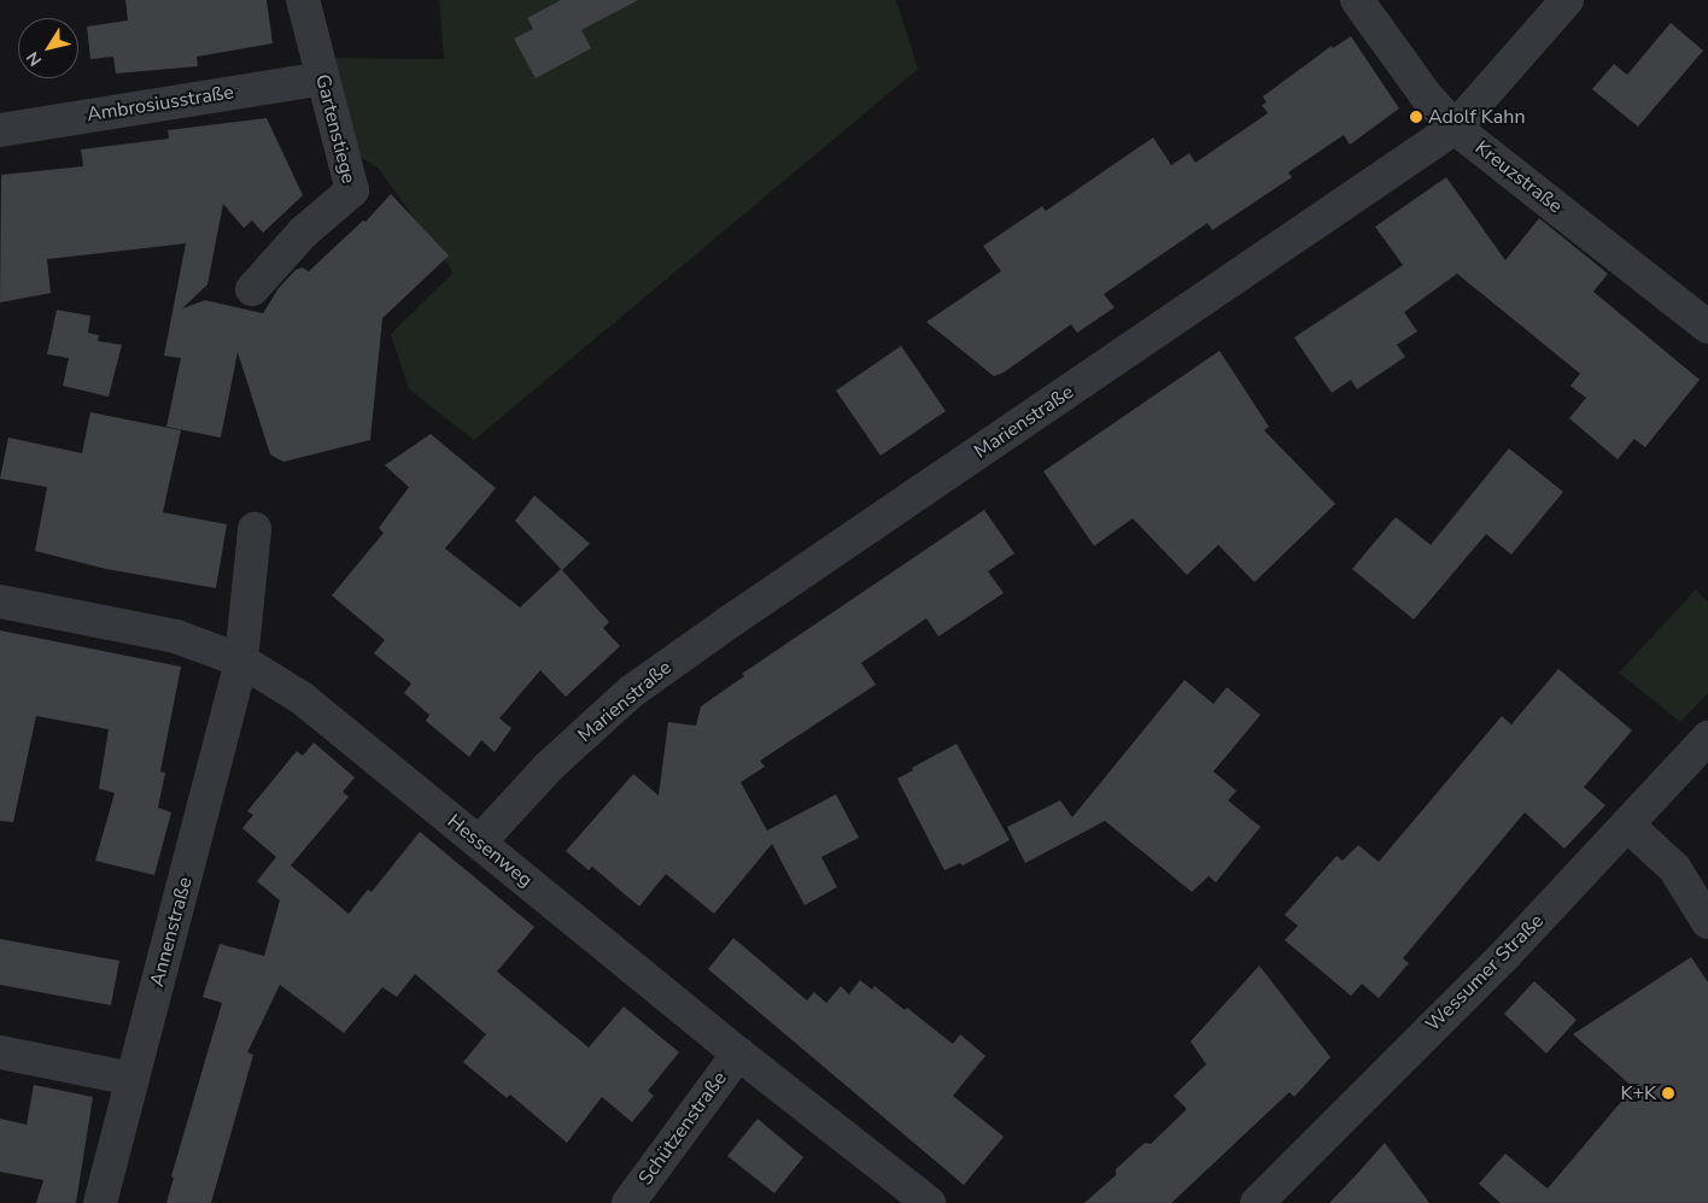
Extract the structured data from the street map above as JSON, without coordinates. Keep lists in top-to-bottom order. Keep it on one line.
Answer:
{"streets":{"street":["Ambrosiusstraße","Gartenstiege","Kreuzstraße","Marienstraße","Hessenweg","Annenstraße","Wessumer Straße","Schützenstraße"]},"crossings":[["Ambrosiusstraße","Gartenstiege"],["Kreuzstraße","Marienstraße"],["Marienstraße","Hessenweg"],["Hessenweg","Annenstraße"],["Hessenweg","Schützenstraße"]],"places":["Adolf Kahn","K+K"],"north":"bottom left"}
